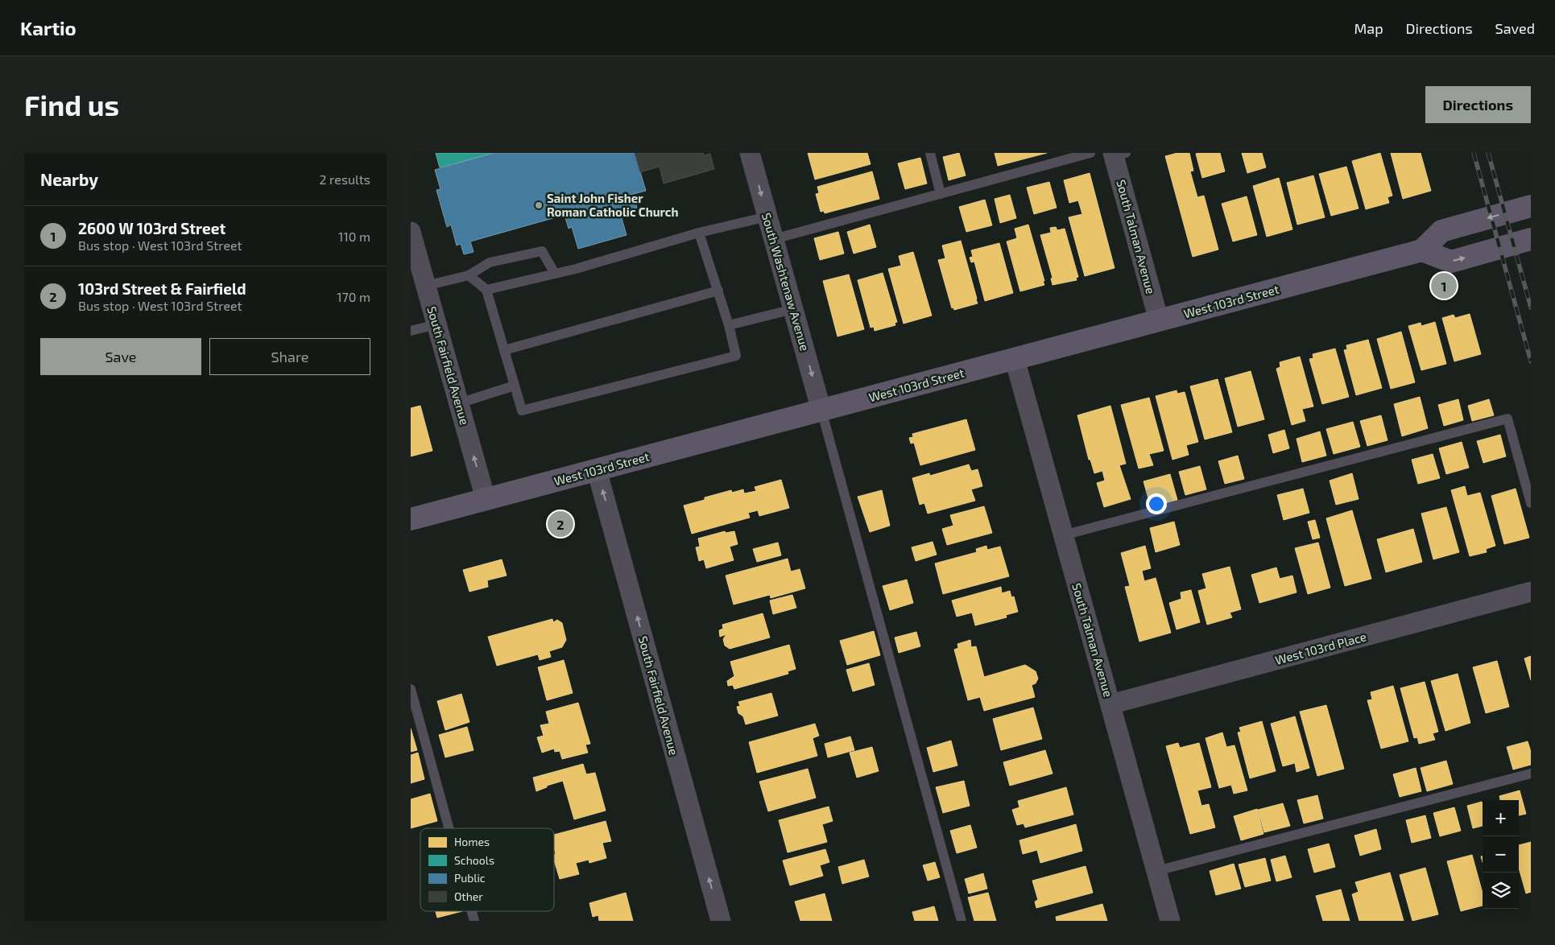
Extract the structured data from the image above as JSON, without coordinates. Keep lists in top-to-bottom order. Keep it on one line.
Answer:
{"streets":{"main road":["West 103rd Street"],"street":["South Talman Avenue","South Washtenaw Avenue","South Fairfield Avenue","West 103rd Place"]},"crossings":[["South Talman Avenue","West 103rd Street"],["South Talman Avenue","West 103rd Place"],["South Washtenaw Avenue","West 103rd Street"],["West 103rd Street","South Fairfield Avenue"]],"one_way":["South Washtenaw Avenue","South Fairfield Avenue"],"places":["Saint John Fisher Roman Catholic Church"],"legend":["Homes","Schools","Public","Other"],"page":{"header":"Kartio","nav":["Map","Directions","Saved"],"buttons":["Directions",["Save","Share"]],"title":"Find us","heading":["Nearby","2 results"],"list":[{"mark":"1","name":"2600 W 103rd Street","note":"Bus stop · West 103rd Street","value":"110 m"},{"mark":"2","name":"103rd Street & Fairfield","note":"Bus stop · West 103rd Street","value":"170 m"}],"pins":["1","2"],"map_buttons":["+","−"]}}
